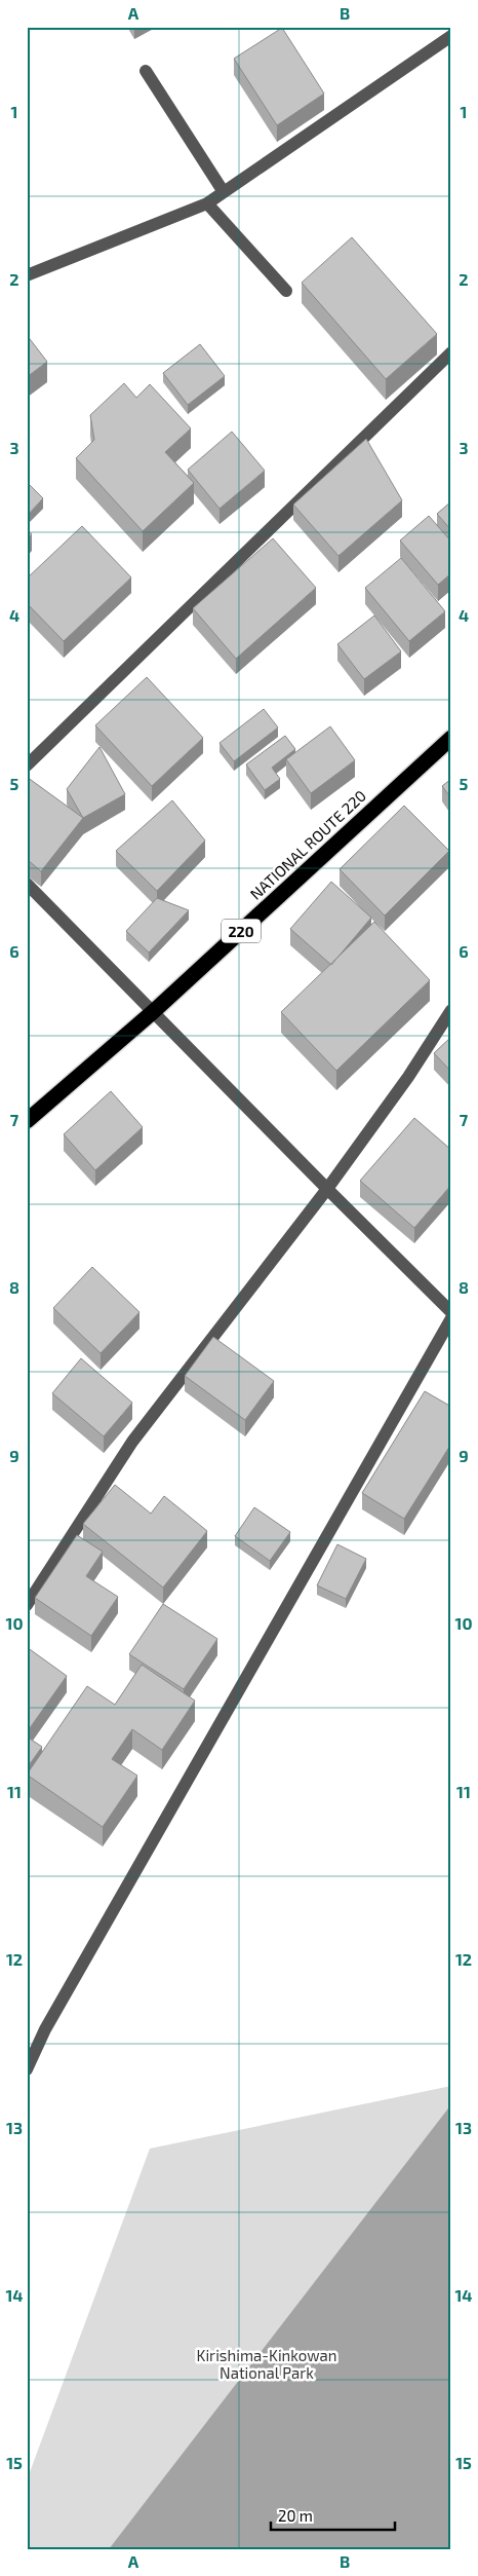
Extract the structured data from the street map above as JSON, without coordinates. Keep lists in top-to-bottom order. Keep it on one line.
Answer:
{"streets":{"highway":["NATIONAL ROUTE 220","220"]},"parks":["Kirishima-Kinkowan National Park"],"scale_bar":"20 m","grid":{"columns":["A","B"],"rows":["1","2","3","4","5","6","7","8","9","10","11","12","13","14","15"]}}
